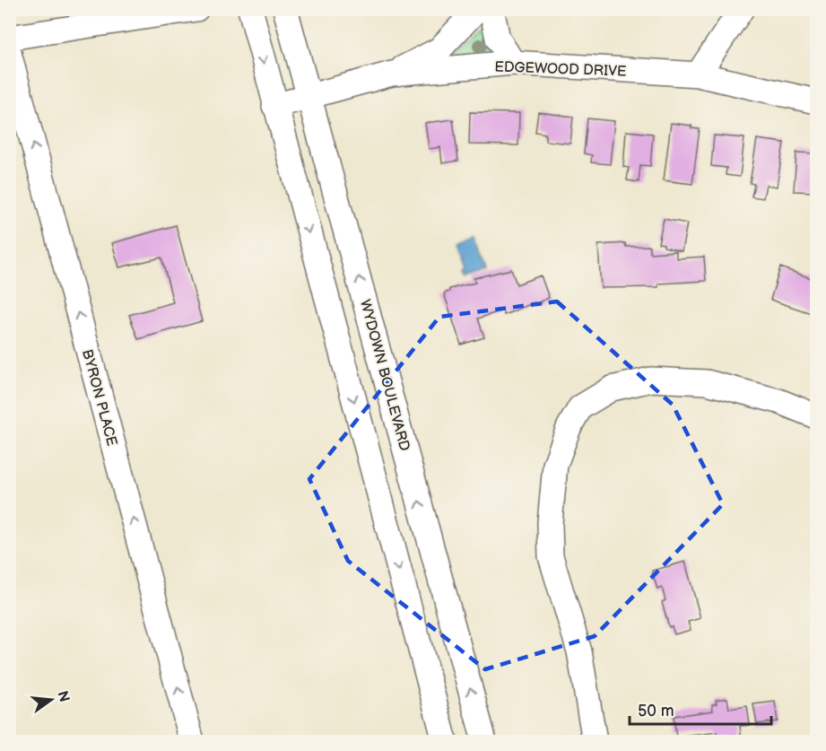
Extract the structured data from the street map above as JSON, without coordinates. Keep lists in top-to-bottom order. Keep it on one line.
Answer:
{"streets":{"street":["EDGEWOOD DRIVE","WYDOWN BOULEVARD","BYRON PLACE"]},"crossings":[["EDGEWOOD DRIVE","WYDOWN BOULEVARD"]],"one_way":["BYRON PLACE"],"scale_bar":"50 m","north":"right"}
